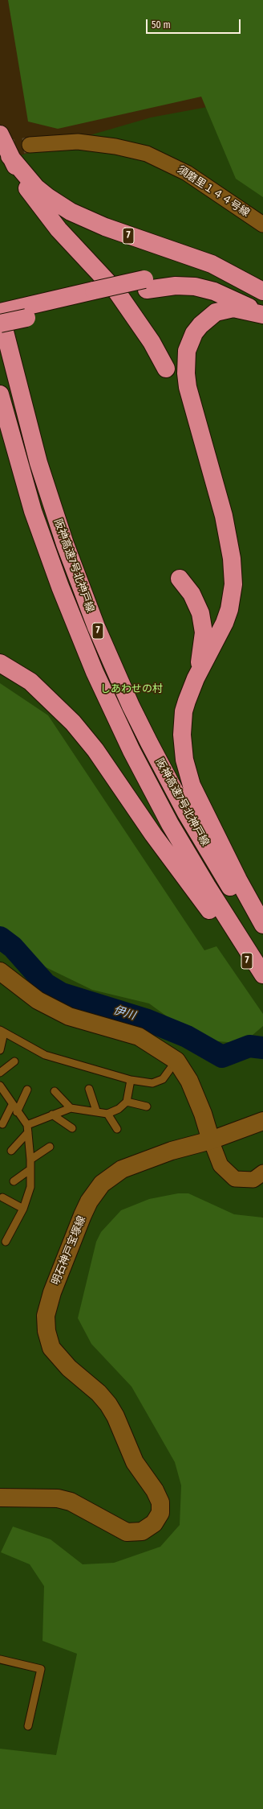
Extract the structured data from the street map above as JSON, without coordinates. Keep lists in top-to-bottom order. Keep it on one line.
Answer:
{"streets":{"highway":["7","阪神高速7号北神戸線"],"street":["須磨里１４４号線","明石神戸宝塚線"]},"crossings":[["7","阪神高速7号北神戸線"]],"water":["伊川"],"parks":["しあわせの村"],"scale_bar":"50 m"}
